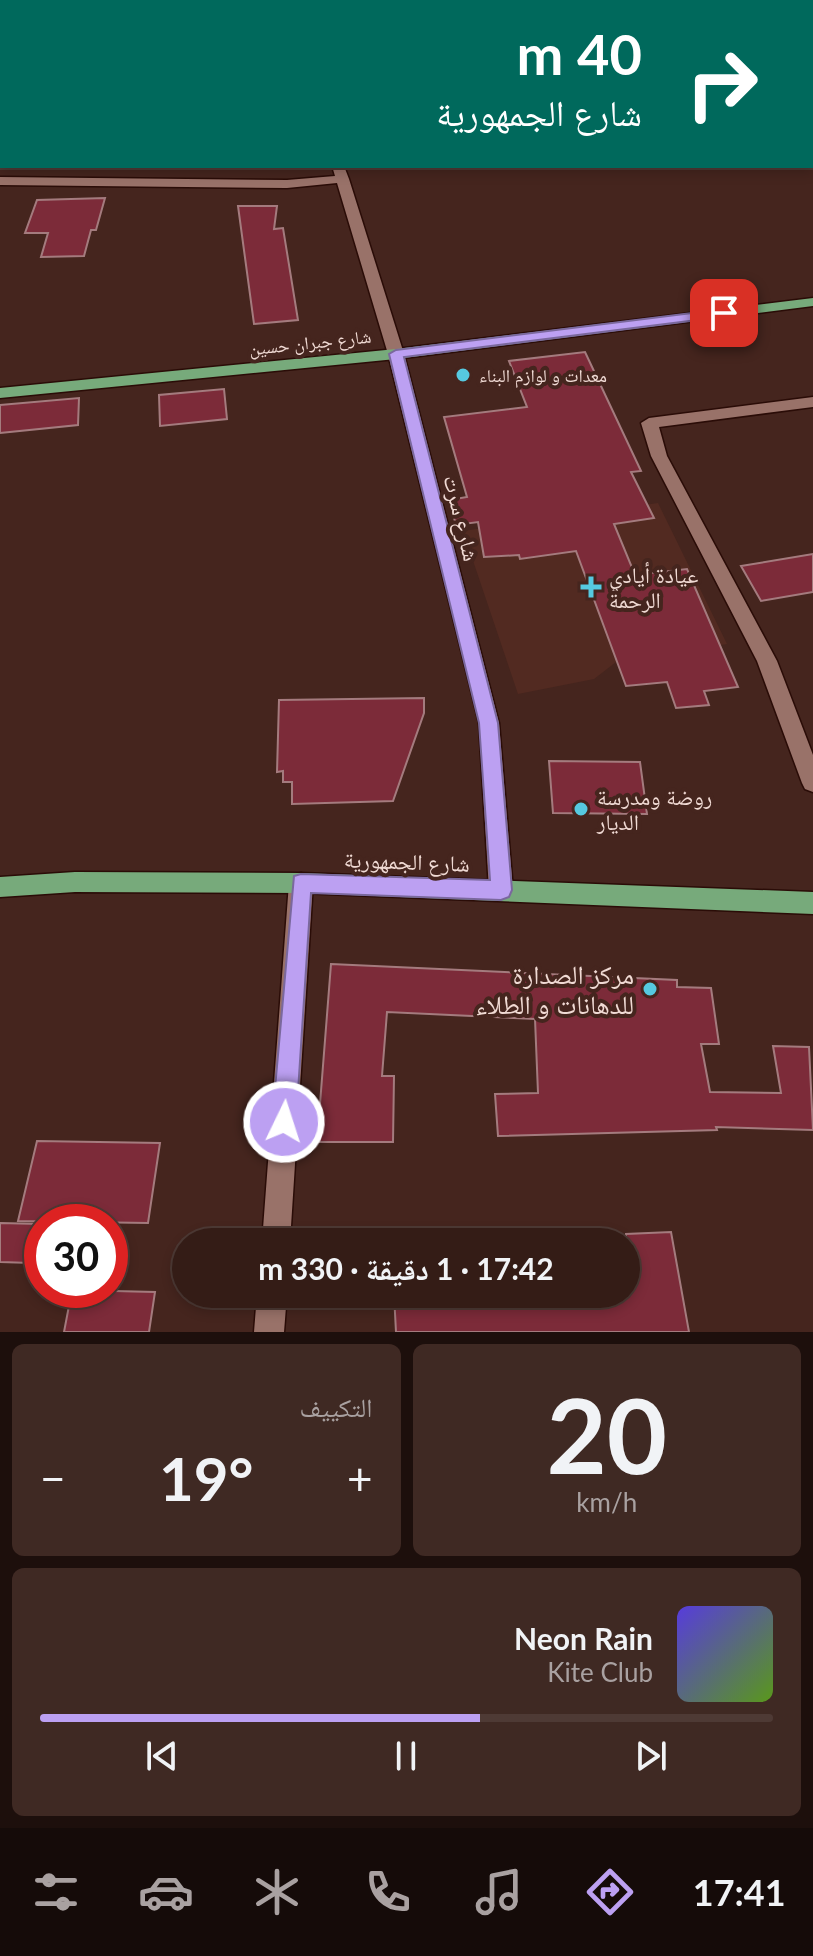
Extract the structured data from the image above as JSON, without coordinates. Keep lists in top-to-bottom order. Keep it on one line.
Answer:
{"streets":{"main road":["شارع جبران حسين","شارع الجمهورية"],"street":["شارع سرت"]},"crossings":[["شارع جبران حسين","شارع سرت"],["شارع سرت","شارع الجمهورية"]],"places":{"other":["معدات و لوازم البناء","روضة ومدرسة الديار","مركز الصدارة للدهانات و الطلاء"],"health":["عيادة أيادي الرحمة"]},"page":{"turn":["40 m","شارع الجمهورية"],"limit":"30","trip":"17:42 · 1 دقيقة · 330 m","tile":[["20","km/h"],"التكييف"],"heat":["−","19°","+"],"song":["Neon Rain","Kite Club"],"tabs":"17:41"}}
